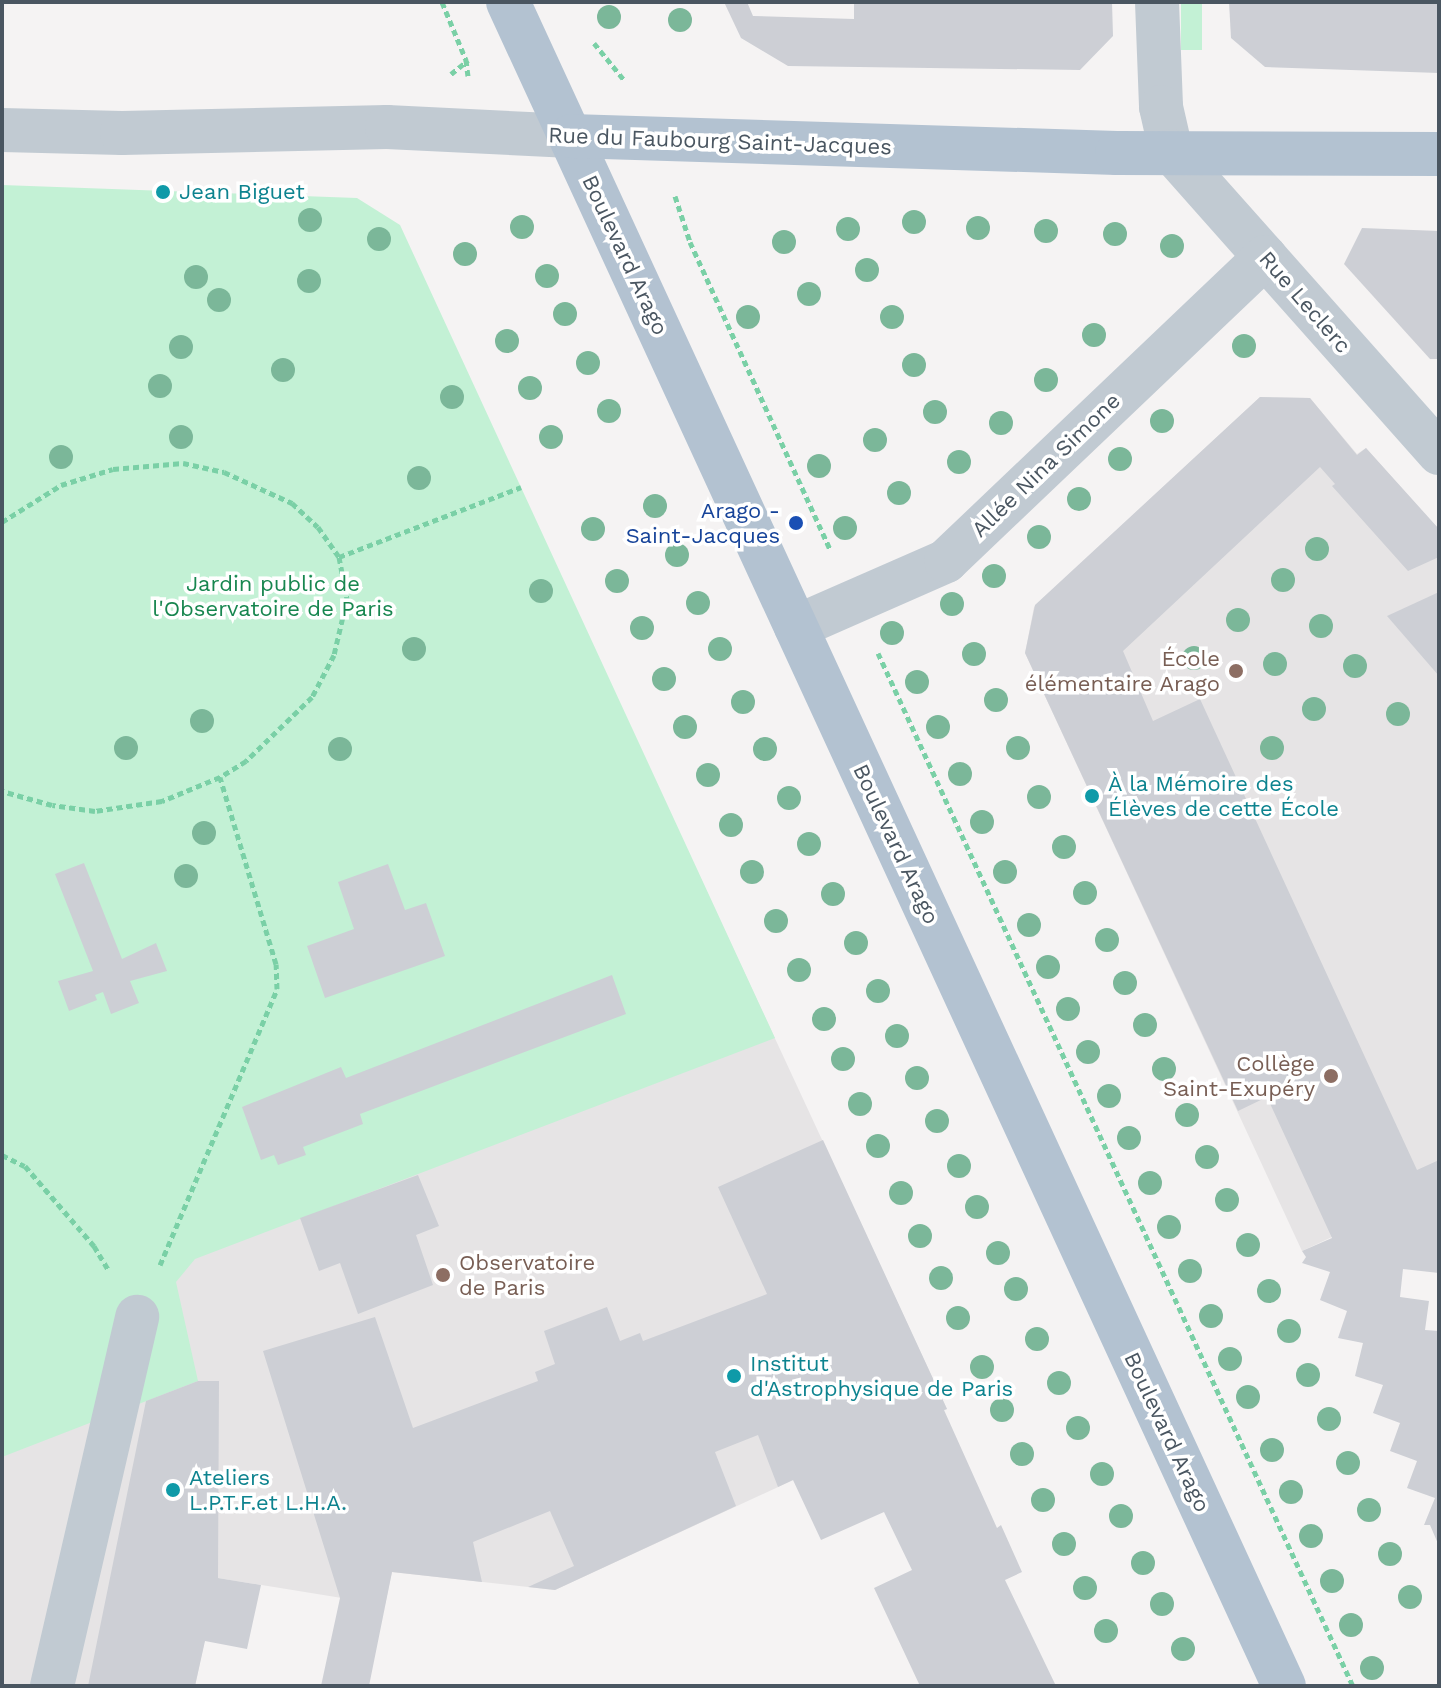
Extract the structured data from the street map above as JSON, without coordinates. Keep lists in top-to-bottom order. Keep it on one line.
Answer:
{"streets":{"main road":["Rue du Faubourg Saint-Jacques","Boulevard Arago"],"street":["Rue Leclerc","Allée Nina Simone"]},"crossings":[["Rue du Faubourg Saint-Jacques","Boulevard Arago"],["Rue du Faubourg Saint-Jacques","Rue Leclerc"],["Boulevard Arago","Allée Nina Simone"],["Rue Leclerc","Allée Nina Simone"]],"parks":["Jardin public de l'Observatoire de Paris"],"places":["Jean Biguet","Arago - Saint-Jacques","École élémentaire Arago","À la Mémoire des Élèves de cette École","Collège Saint-Exupéry","Observatoire de Paris","Institut d'Astrophysique de Paris","Ateliers L.P.T.F.et L.H.A."]}
